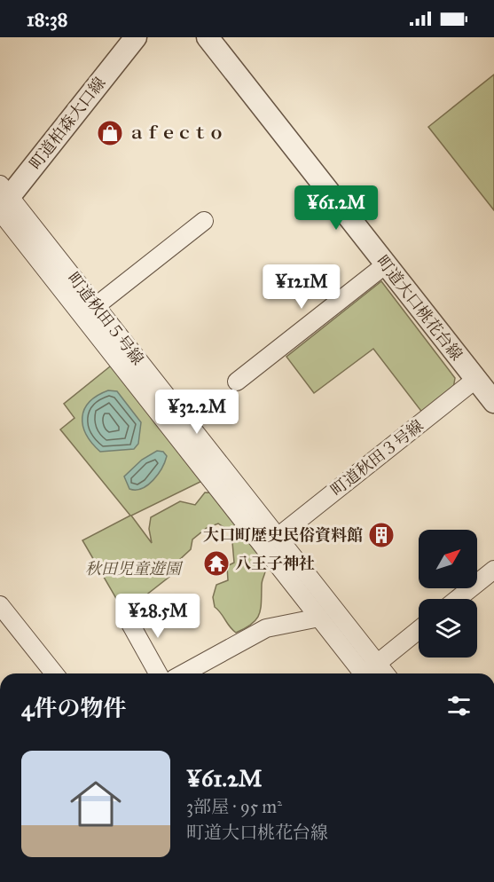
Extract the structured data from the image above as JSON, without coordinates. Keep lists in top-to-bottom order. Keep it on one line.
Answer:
{"streets":{"street":["町道柏森大口線","町道大口桃花台線","町道秋田５号線","町道秋田３号線"]},"crossings":[["町道柏森大口線","町道秋田５号線"],["町道大口桃花台線","町道秋田３号線"],["町道秋田５号線","町道秋田３号線"]],"parks":["秋田児童遊園"],"places":{"shop":["ａｆｅｃｔｏ"],"building":["大口町歴史民俗資料館"],"temple":["八王子神社"]},"north":"top right","page":{"status":"18:38","price":["¥61.2M","¥121M","¥32.2M","¥28.5M"],"heading":"4件の物件","list":[{"name":"¥61.2M","note":"3部屋 · 95 m² · 町道大口桃花台線"}]}}
